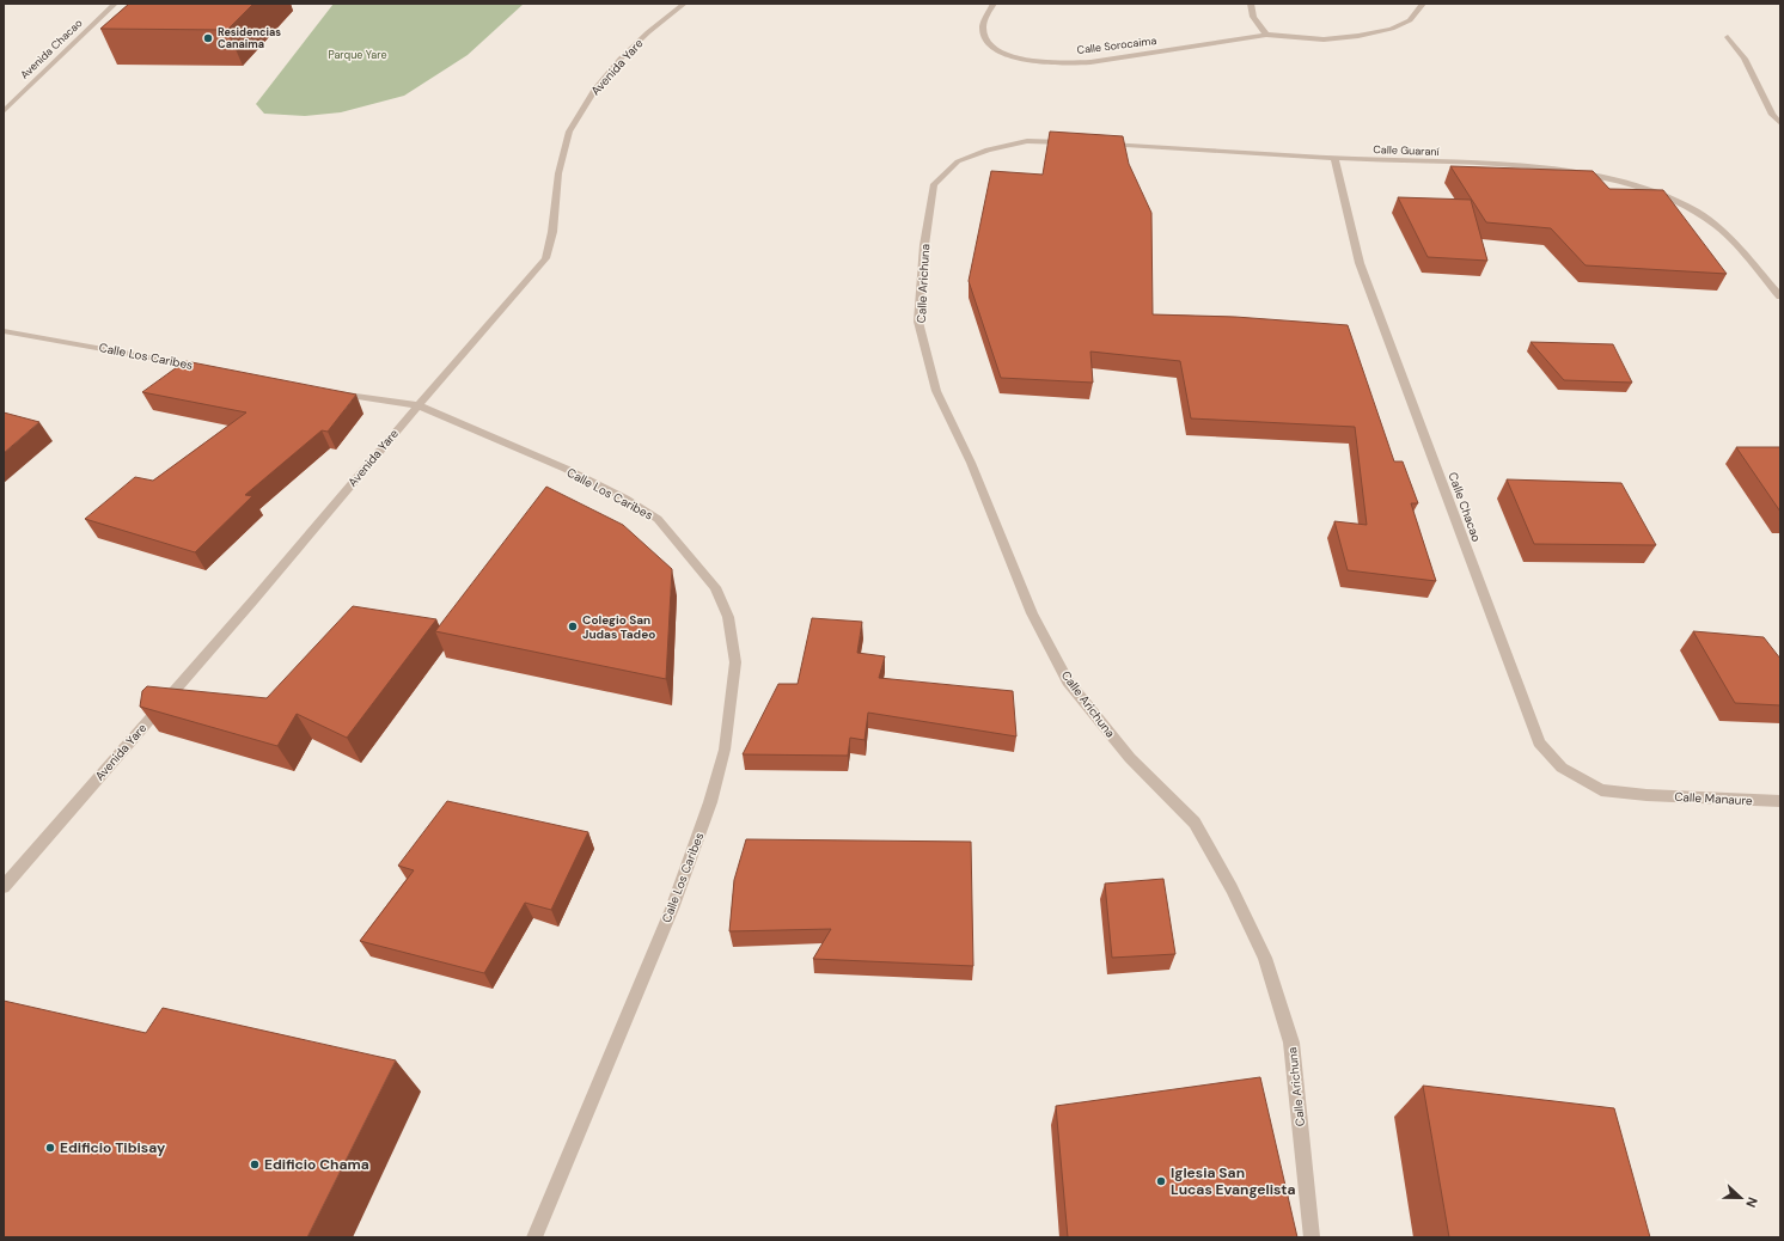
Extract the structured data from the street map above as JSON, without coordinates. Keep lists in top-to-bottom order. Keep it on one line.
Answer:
{"streets":{"street":["Calle Sorocaima","Avenida Chacao","Avenida Yare","Calle Guaraní","Calle Arichuna","Calle Los Caribes","Calle Chacao","Calle Manaure"]},"crossings":[["Avenida Yare","Calle Los Caribes"],["Calle Guaraní","Calle Chacao"],["Calle Chacao","Calle Manaure"]],"parks":["Parque Yare"],"places":["Residencias Canaima","Colegio San Judas Tadeo","Edificio Tibisay","Edificio Chama","Iglesia San Lucas Evangelista"],"north":"right"}
